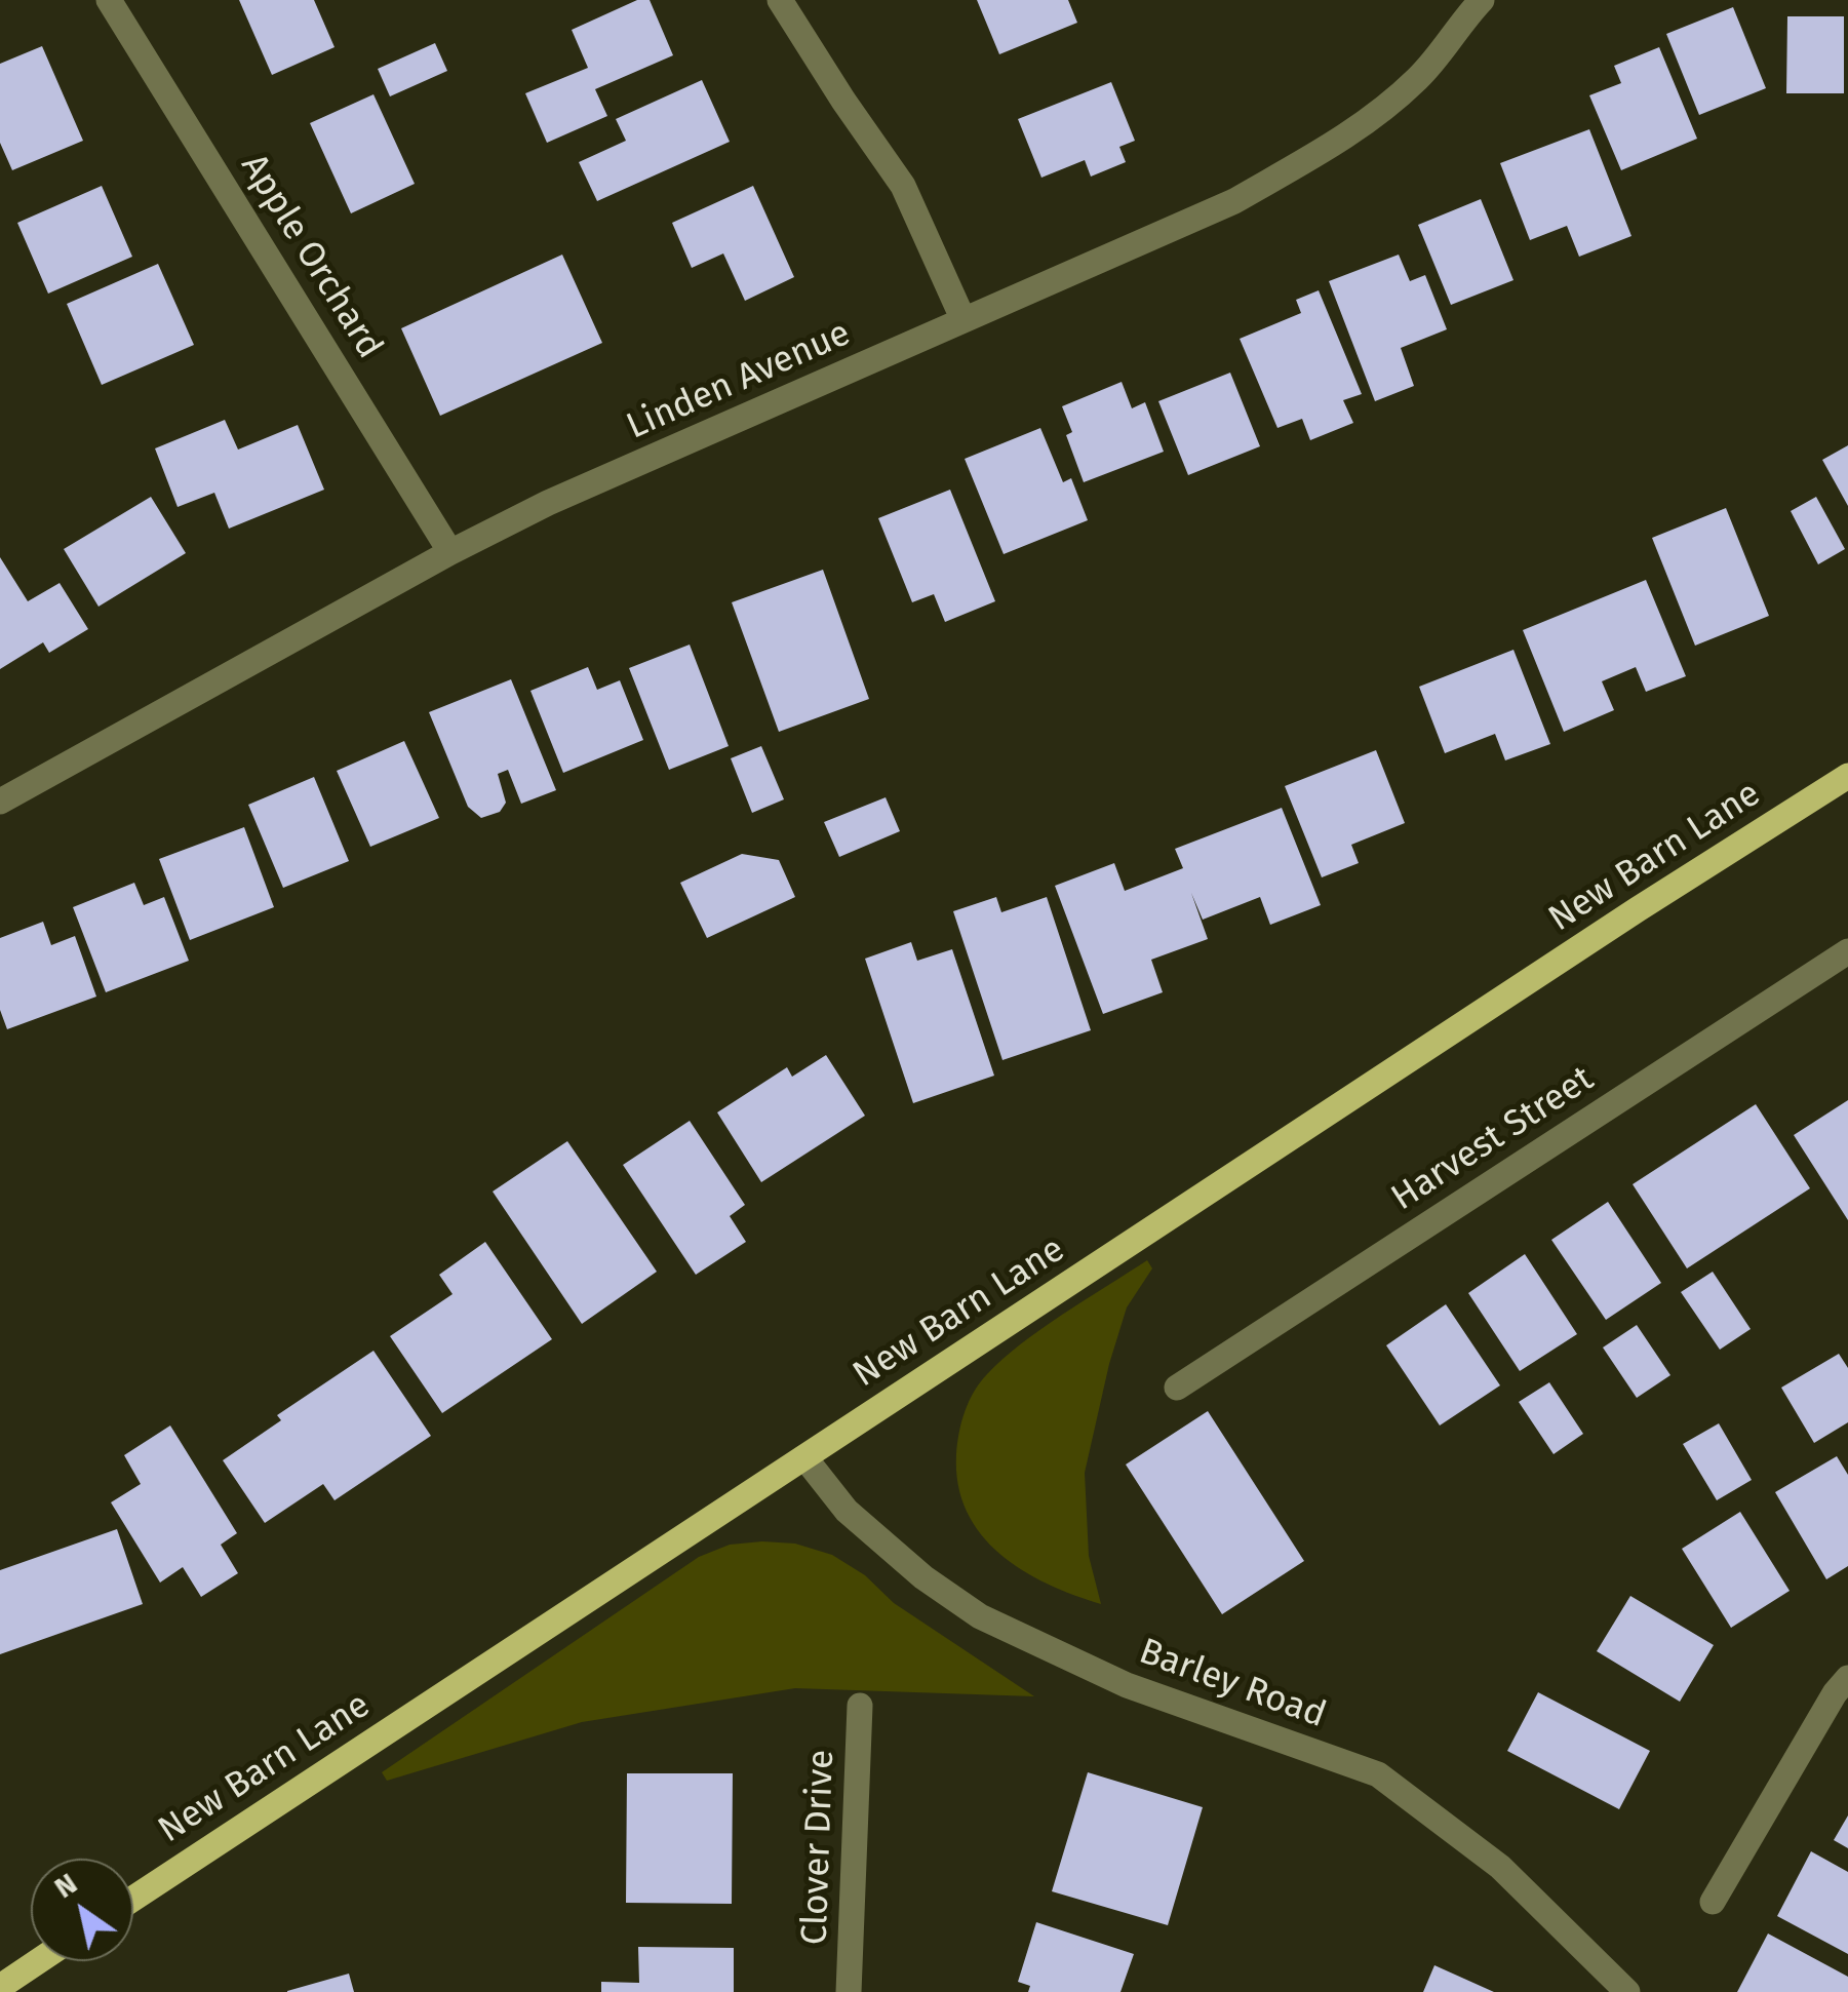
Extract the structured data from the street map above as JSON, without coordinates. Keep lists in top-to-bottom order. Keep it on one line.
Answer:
{"streets":{"main road":["New Barn Lane"],"street":["Apple Orchard","Linden Avenue","Harvest Street","Barley Road","Clover Drive"]},"crossings":[["Apple Orchard","Linden Avenue"],["New Barn Lane","Barley Road"]],"north":"top left"}
